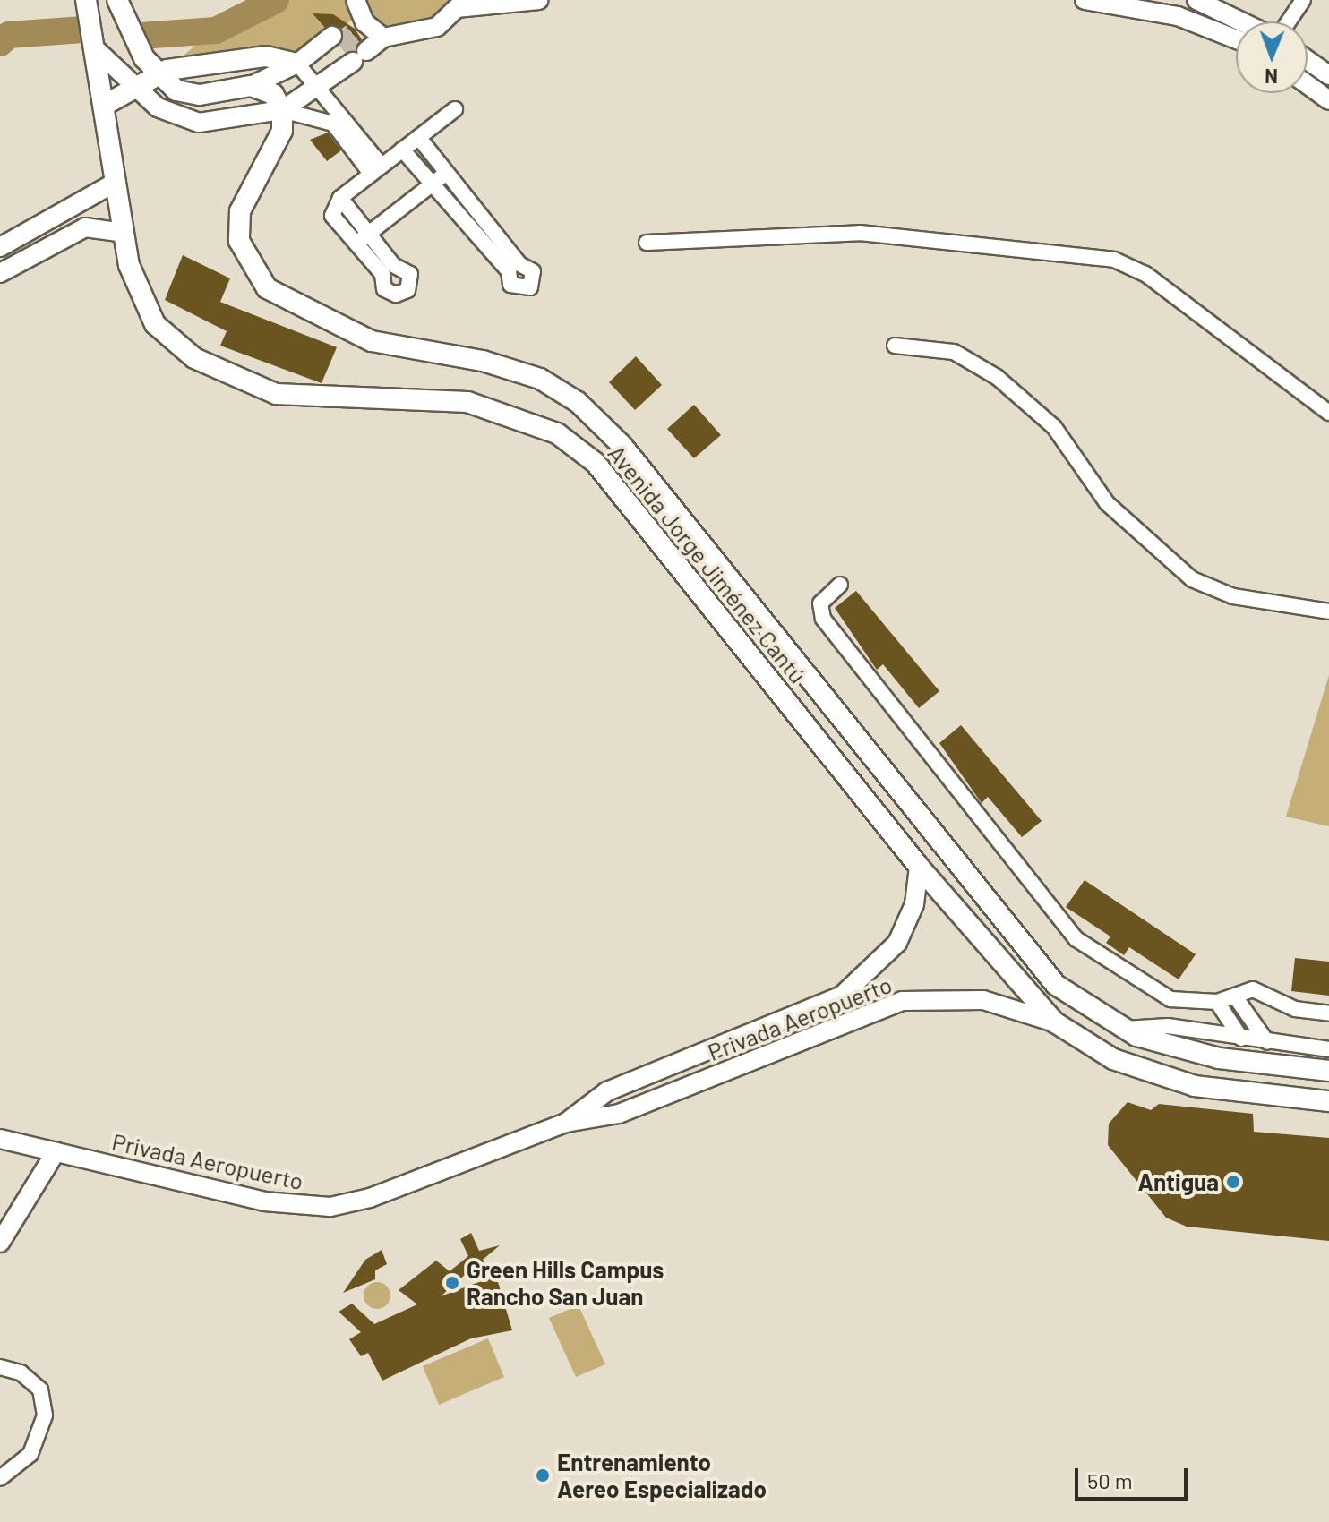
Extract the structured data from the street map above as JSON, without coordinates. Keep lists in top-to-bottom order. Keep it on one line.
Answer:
{"streets":{"main road":["Avenida Jorge Jiménez Cantú"],"street":["Privada Aeropuerto"]},"crossings":[["Avenida Jorge Jiménez Cantú","Privada Aeropuerto"]],"places":["Antigua","Green Hills Campus Rancho San Juan","Entrenamiento Aereo Especializado"],"scale_bar":"50 m","north":"bottom"}
